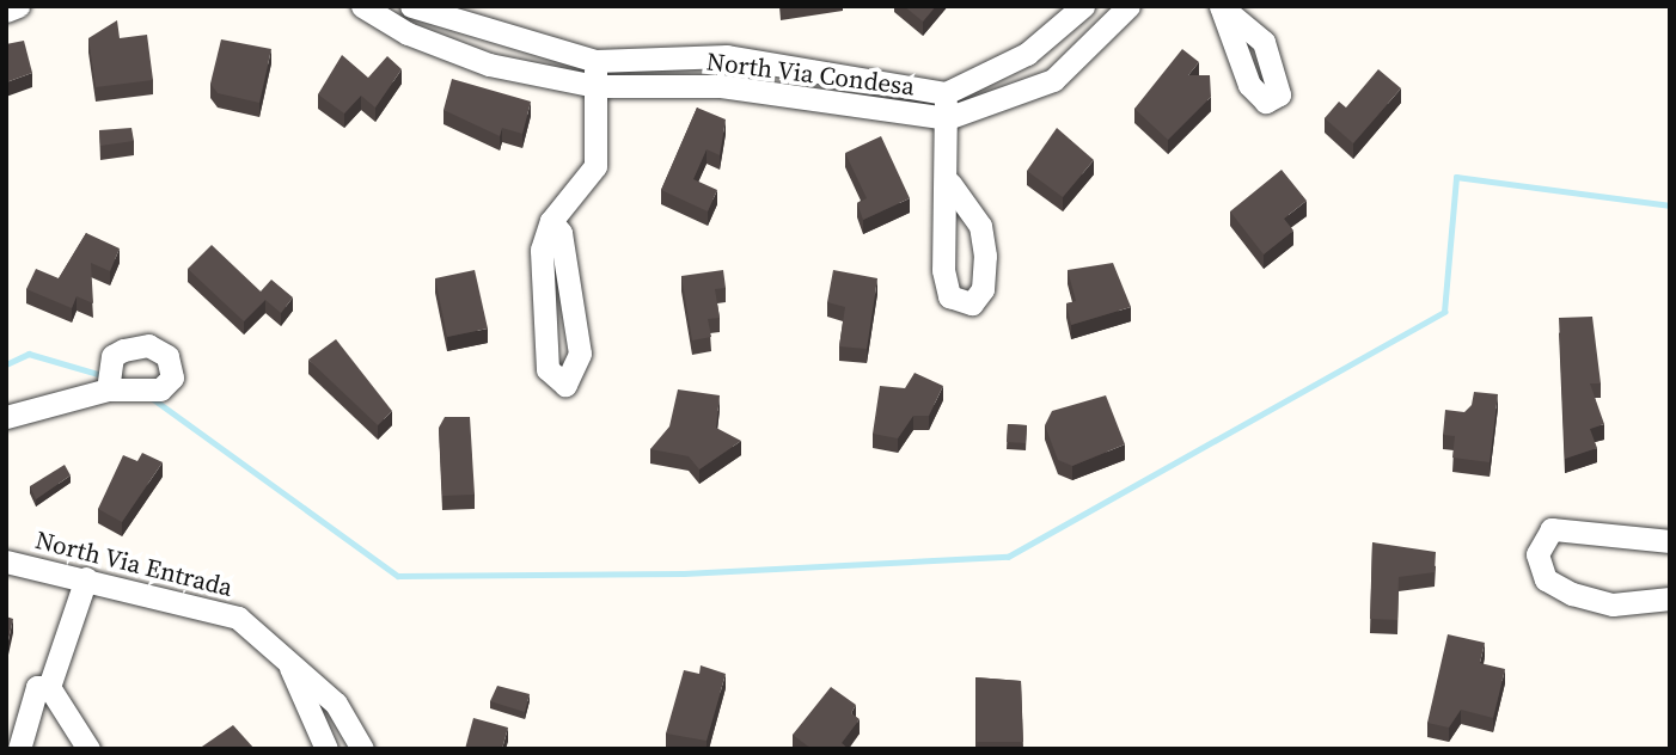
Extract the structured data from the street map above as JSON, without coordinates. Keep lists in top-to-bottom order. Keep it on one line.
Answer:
{"streets":{"street":["North Via Condesa","North Via Entrada"]}}
